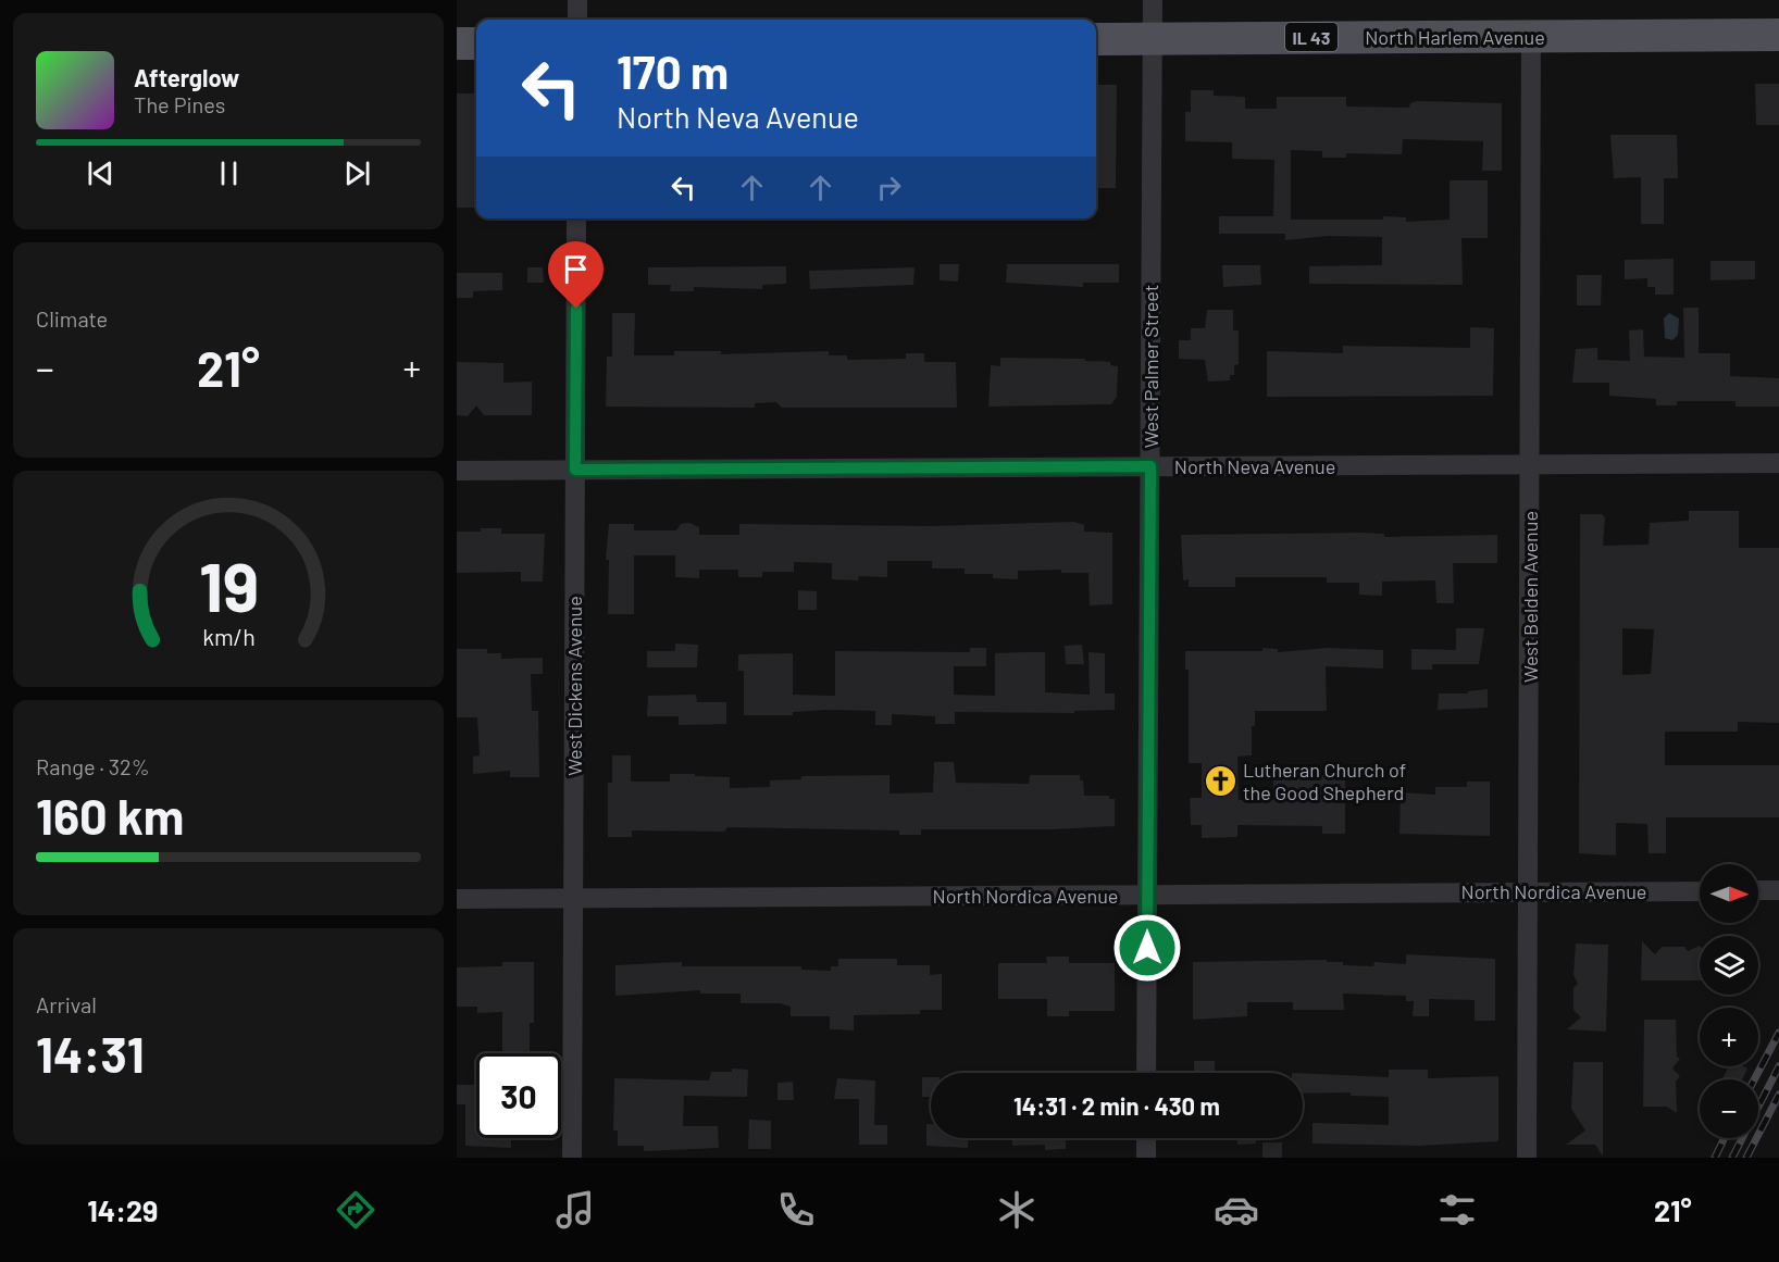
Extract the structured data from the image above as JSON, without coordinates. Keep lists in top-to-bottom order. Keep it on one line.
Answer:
{"streets":{"main road":["IL 43","North Harlem Avenue"],"street":["West Palmer Street","North Neva Avenue","West Belden Avenue","West Dickens Avenue","North Nordica Avenue"]},"crossings":[["North Harlem Avenue","West Palmer Street"],["North Harlem Avenue","West Belden Avenue"],["West Palmer Street","North Neva Avenue"],["West Palmer Street","North Nordica Avenue"],["North Neva Avenue","West Belden Avenue"],["North Neva Avenue","West Dickens Avenue"],["West Belden Avenue","North Nordica Avenue"],["West Dickens Avenue","North Nordica Avenue"]],"places":{"church":["Lutheran Church of the Good Shepherd"]},"north":"right","page":{"turn":["170 m","North Neva Avenue"],"song":["Afterglow","The Pines"],"tile":["Climate",["Range · 32%","160 km"],["Arrival","14:31"]],"heat":["−","21°","+"],"map_buttons":["+","−"],"limit":"30","trip":"14:31 · 2 min · 430 m","tabs":["14:29","21°"],"gauge":["19","km/h"]}}
